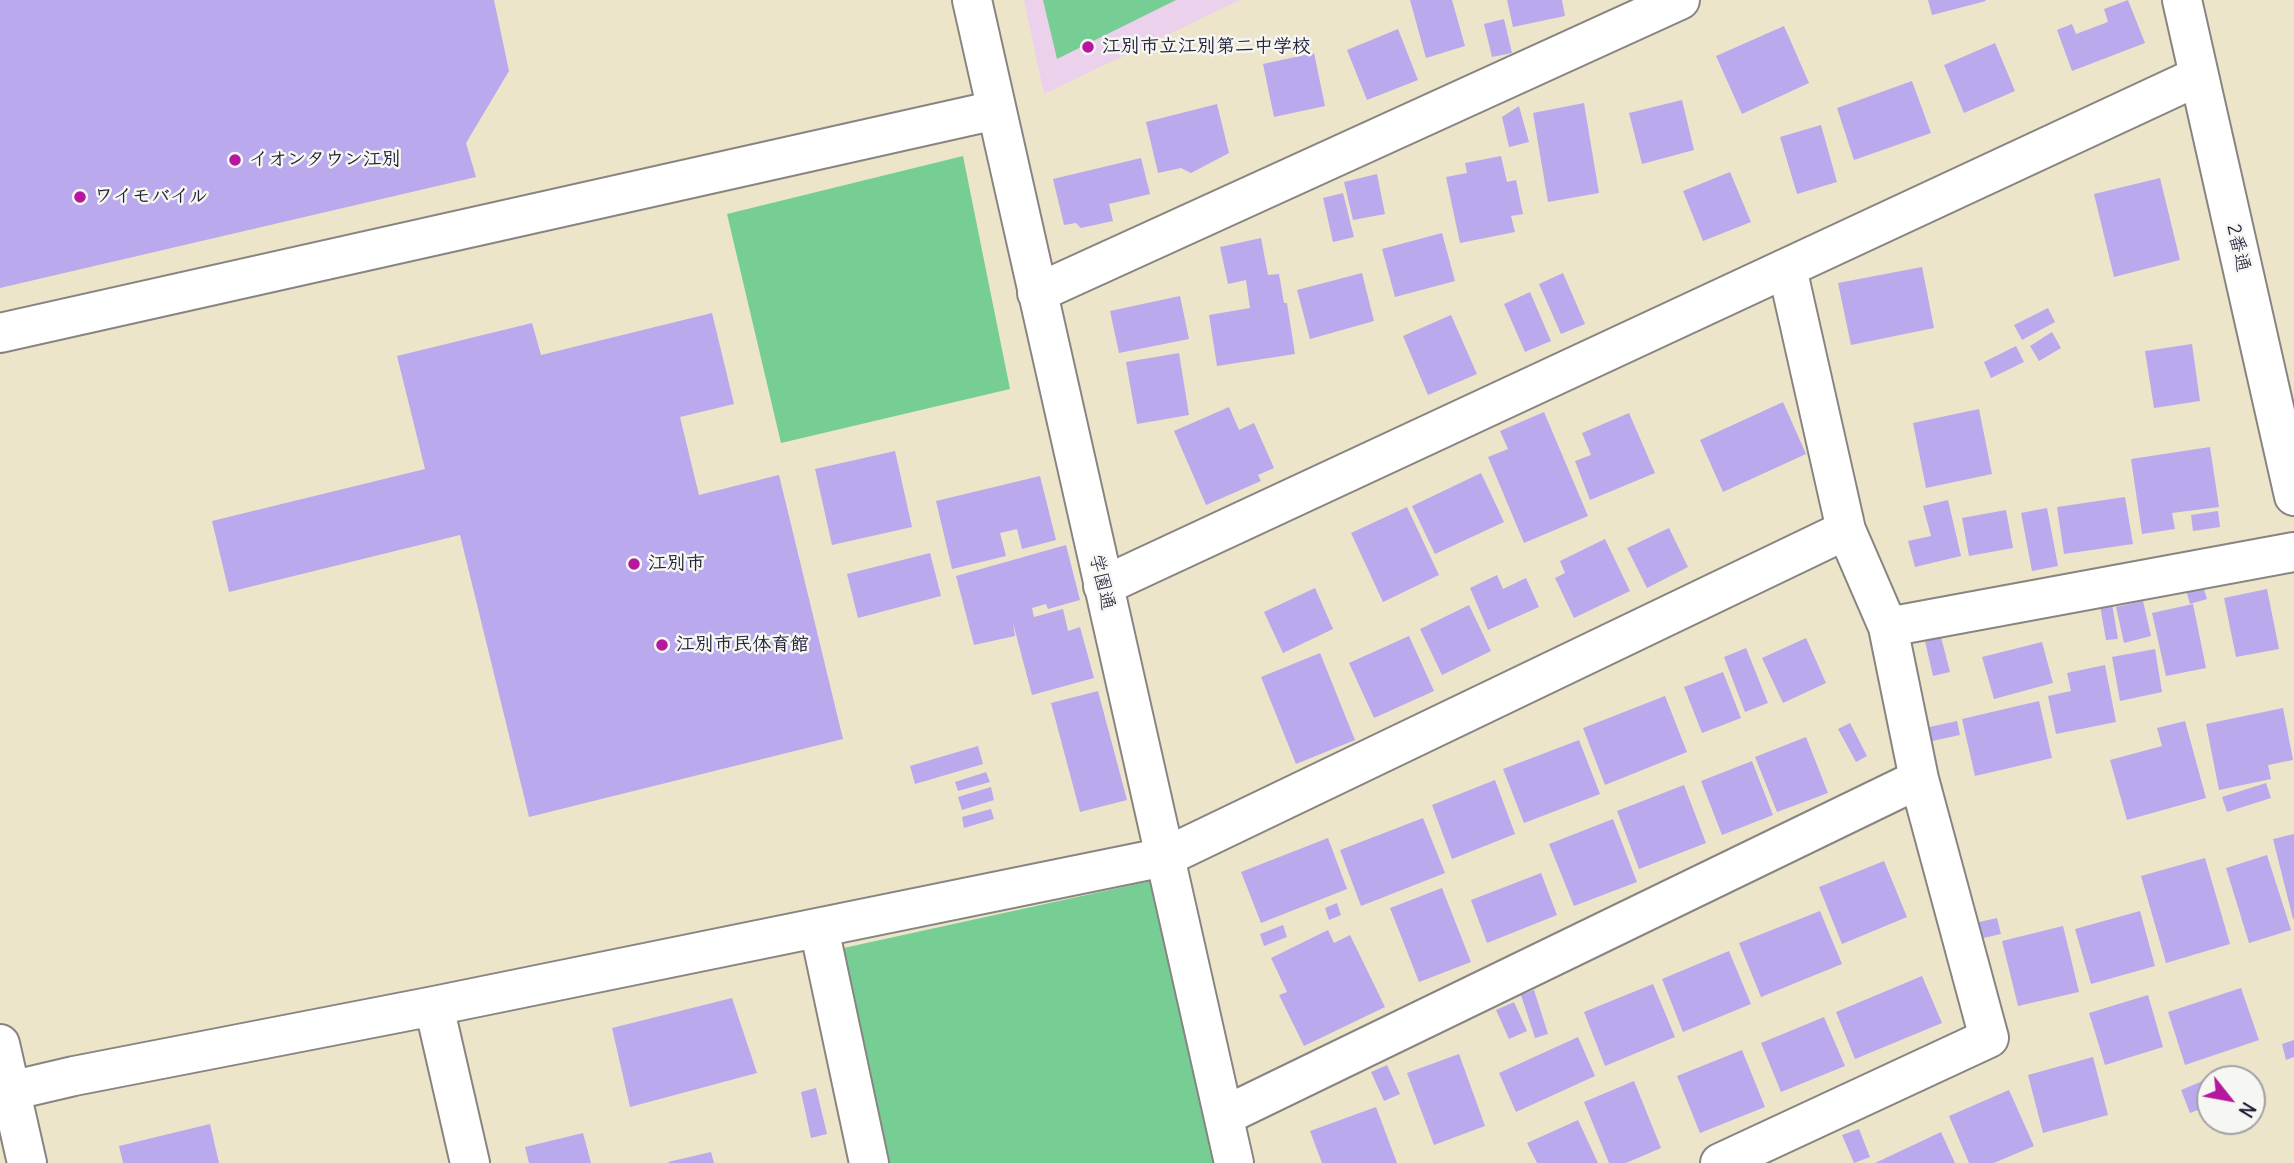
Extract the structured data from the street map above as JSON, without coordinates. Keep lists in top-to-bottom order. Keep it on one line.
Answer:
{"streets":{"main road":["2番通","学園通"]},"places":["江別市立江別第二中学校","イオンタウン江別","ワイモバイル","江別市","江別市民体育館"],"north":"bottom right"}
